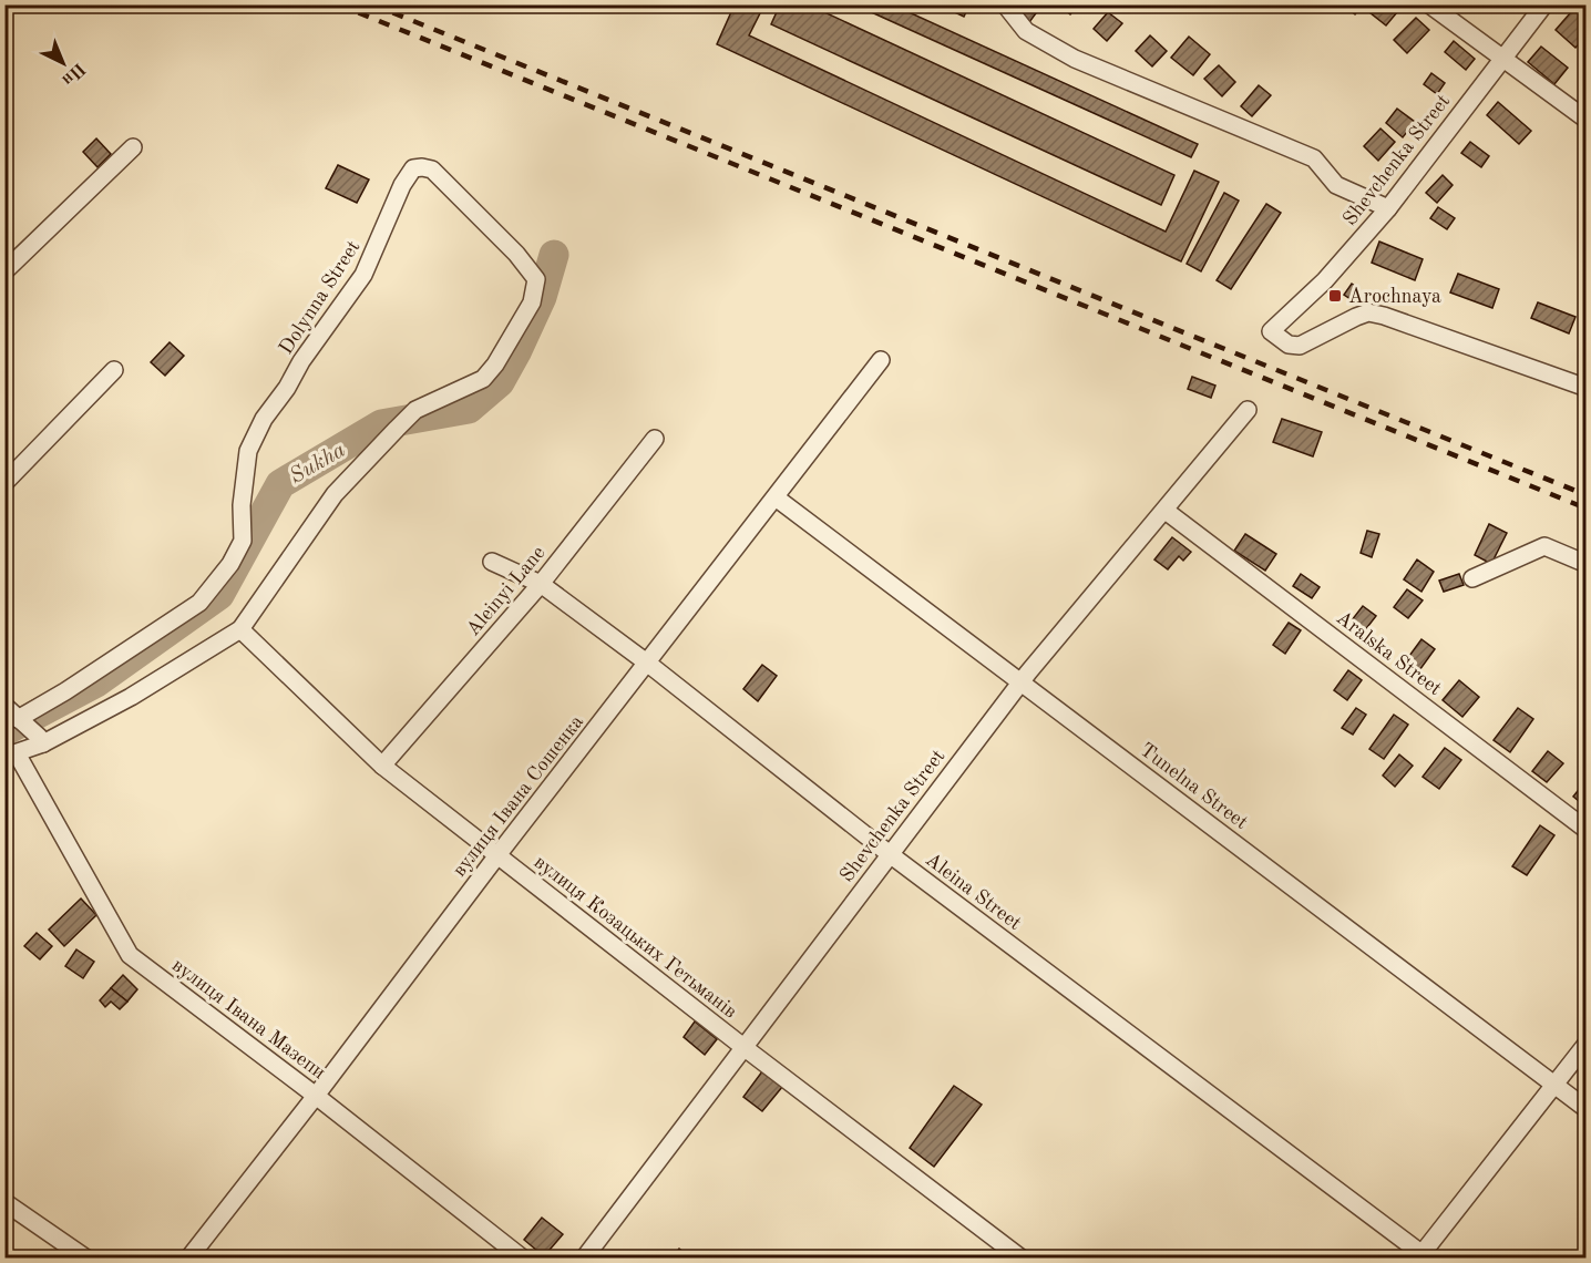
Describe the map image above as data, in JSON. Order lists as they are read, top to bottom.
{
  "streets": {
    "street": [
      "Shevchenka Street",
      "Dolynna Street",
      "Aleinyi Lane",
      "Aralska Street",
      "Tunelna Street",
      "вулиця Івана Сошенка",
      "Aleina Street",
      "вулиця Козацьких Гетьманів",
      "вулиця Івана Мазепи"
    ]
  },
  "crossings": [
    ["Shevchenka Street", "Aralska Street"],
    ["Shevchenka Street", "Tunelna Street"],
    ["Shevchenka Street", "Aleina Street"],
    ["Shevchenka Street", "вулиця Козацьких Гетьманів"],
    ["Dolynna Street", "вулиця Козацьких Гетьманів"],
    ["Dolynna Street", "вулиця Івана Мазепи"],
    ["Aleinyi Lane", "Aleina Street"],
    ["Aleinyi Lane", "вулиця Козацьких Гетьманів"],
    ["Tunelna Street", "вулиця Івана Сошенка"],
    ["вулиця Івана Сошенка", "Aleina Street"],
    ["вулиця Івана Сошенка", "вулиця Козацьких Гетьманів"],
    ["вулиця Івана Сошенка", "вулиця Івана Мазепи"]
  ],
  "water": ["Sukha"],
  "places": {
    "transit": ["Arochnaya"]
  },
  "north": "bottom right"
}
